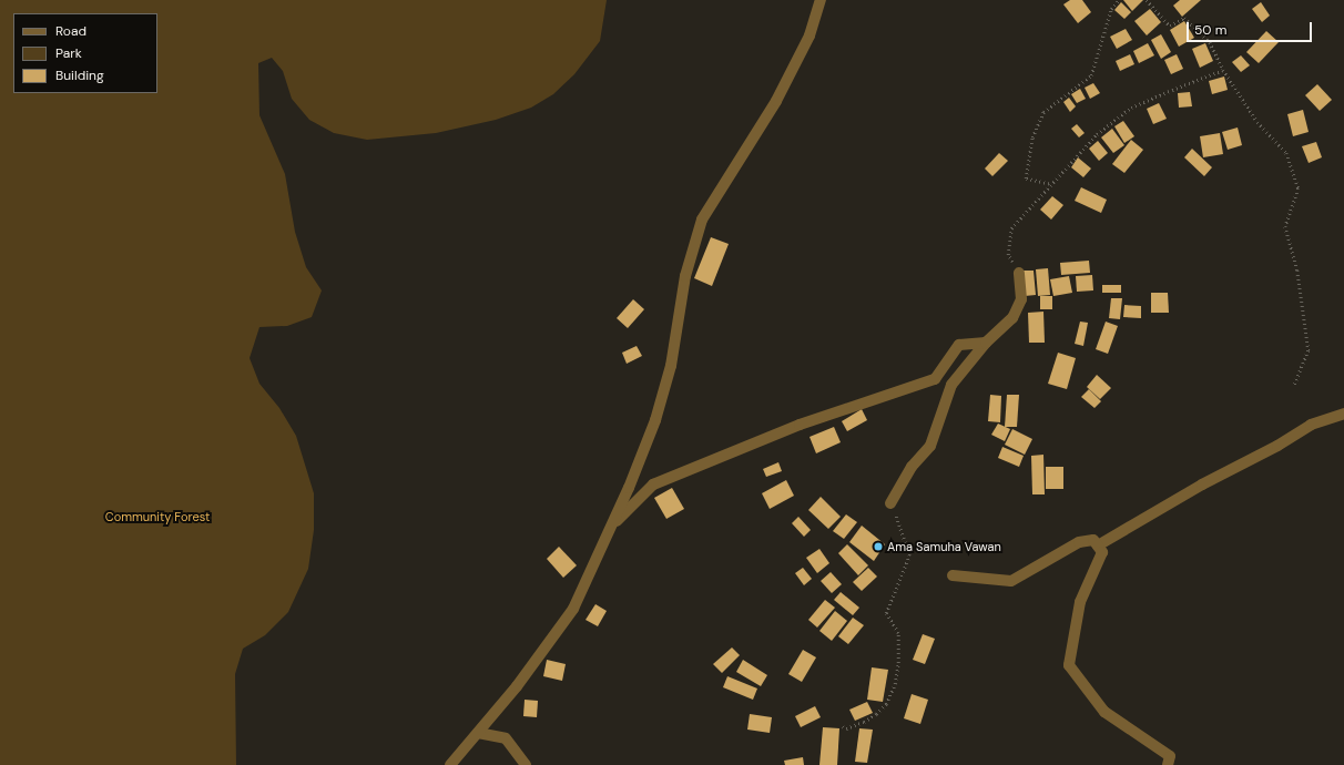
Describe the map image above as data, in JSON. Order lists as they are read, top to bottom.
{
  "parks": ["Community Forest"],
  "places": ["Ama Samuha Vawan"],
  "legend": ["Road", "Park", "Building"],
  "scale_bar": "50 m"
}
